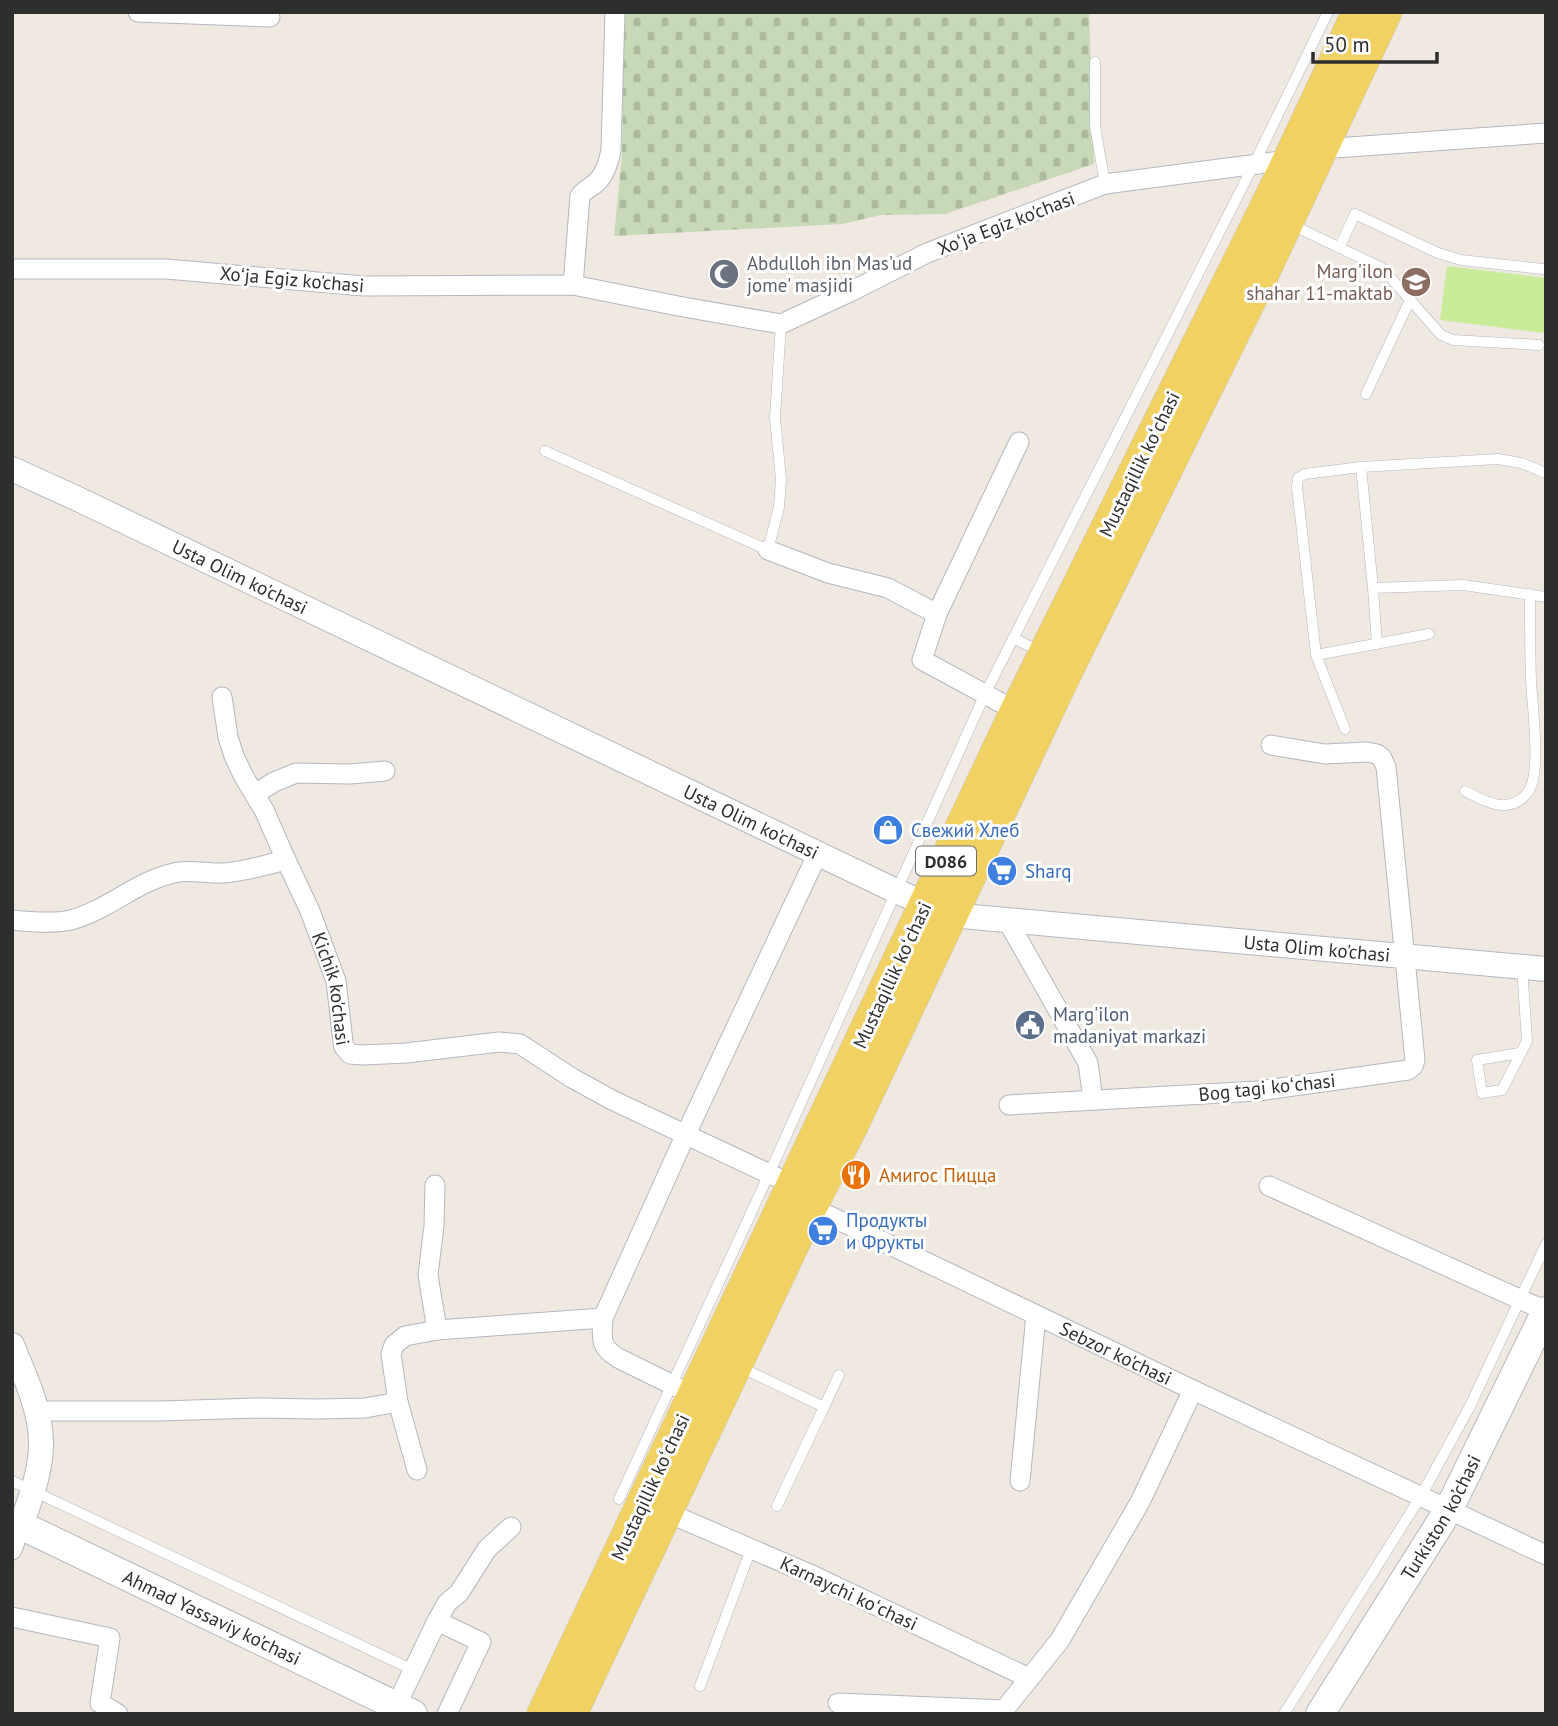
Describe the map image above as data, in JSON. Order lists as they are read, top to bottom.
{
  "streets": {
    "main road": [
      "Mustaqillik koʻchasi",
      "D086",
      "Turkiston ko’chasi",
      "Ahmad Yassaviy ko'chasi"
    ],
    "street": [
      "Xoʻja Egiz ko'chasi",
      "Usta Olim ko'chasi",
      "Kichik ko'chasi",
      "Bog tagi koʻchasi",
      "Sebzor ko'chasi",
      "Karnaychi koʻchasi"
    ]
  },
  "crossings": [
    ["Xoʻja Egiz ko'chasi", "Mustaqillik koʻchasi"],
    ["Mustaqillik koʻchasi", "Usta Olim ko'chasi"],
    ["Mustaqillik koʻchasi", "Kichik ko'chasi"],
    ["Mustaqillik koʻchasi", "Sebzor ko'chasi"],
    ["Mustaqillik koʻchasi", "Karnaychi koʻchasi"],
    ["Usta Olim ko'chasi", "Bog tagi koʻchasi"],
    ["Kichik ko'chasi", "Sebzor ko'chasi"],
    ["Sebzor ko'chasi", "Turkiston ko’chasi"]
  ],
  "places": {
    "mosque": ["Abdulloh ibn Mas'ud jome' masjidi"],
    "school or university": ["Marg'ilon shahar 11-maktab"],
    "shop": ["Свежий Хлеб"],
    "supermarket": ["Sharq", "Продукты и Фрукты"],
    "public building": ["Marg'ilon madaniyat markazi"],
    "restaurant": ["Амигос Пицца"]
  },
  "scale_bar": "50 m"
}
